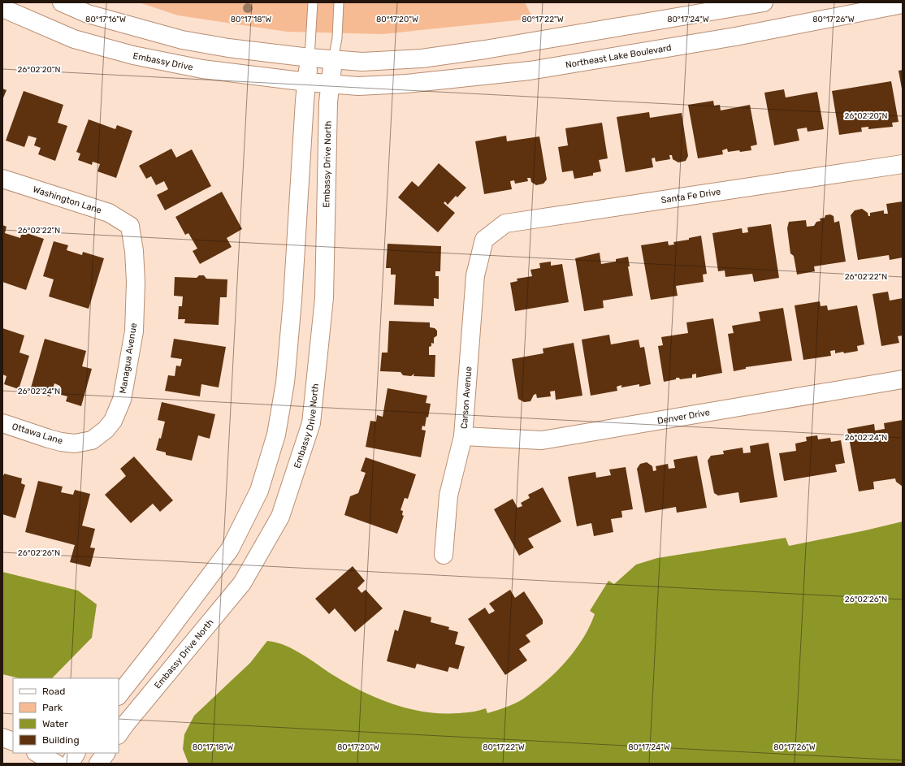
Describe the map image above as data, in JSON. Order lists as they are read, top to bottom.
{
  "streets": {
    "street": [
      "Northeast Lake Boulevard",
      "Embassy Drive",
      "Embassy Drive North",
      "Santa Fe Drive",
      "Washington Lane",
      "Managua Avenue",
      "Carson Avenue",
      "Denver Drive",
      "Ottawa Lane"
    ]
  },
  "crossings": [
    ["Northeast Lake Boulevard", "Embassy Drive"],
    ["Northeast Lake Boulevard", "Embassy Drive North"],
    ["Embassy Drive", "Embassy Drive North"],
    ["Santa Fe Drive", "Carson Avenue"],
    ["Washington Lane", "Managua Avenue"],
    ["Managua Avenue", "Ottawa Lane"],
    ["Carson Avenue", "Denver Drive"]
  ],
  "legend": [
    "Road",
    "Park",
    "Water",
    "Building"
  ],
  "coordinates": [
    "80°17'16\"W",
    "80°17'18\"W",
    "80°17'20\"W",
    "80°17'22\"W",
    "80°17'24\"W",
    "80°17'26\"W",
    "26°02'20\"N",
    "26°02'22\"N",
    "26°02'24\"N",
    "26°02'26\"N"
  ]
}
